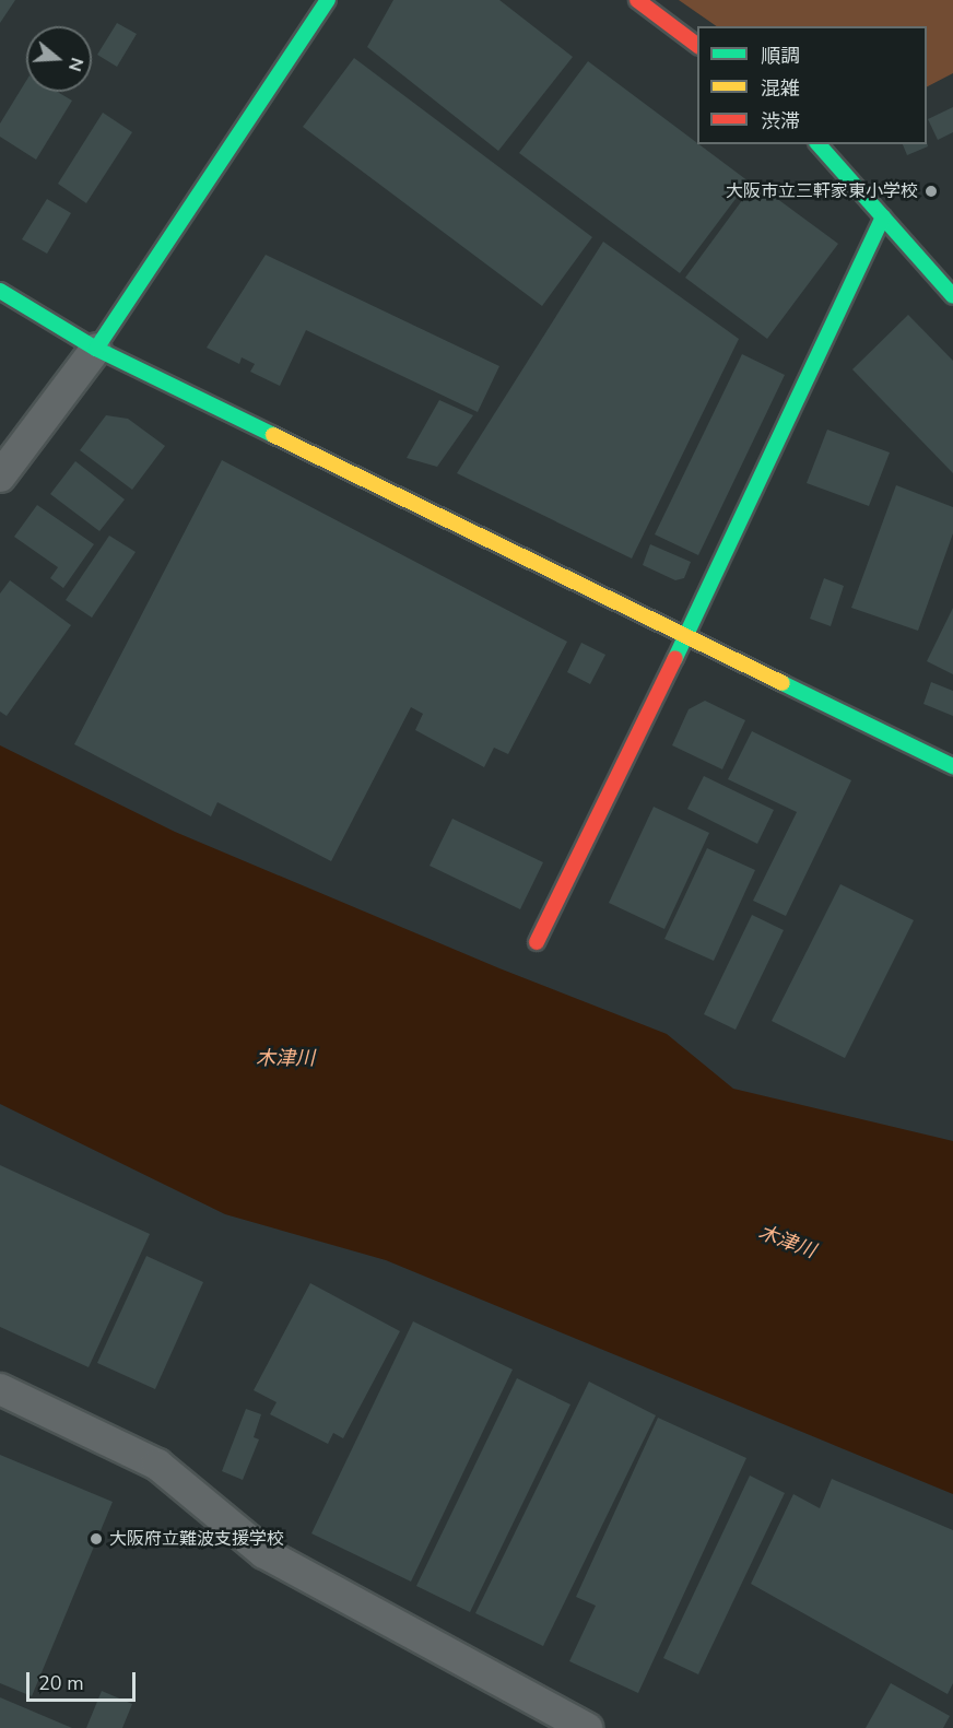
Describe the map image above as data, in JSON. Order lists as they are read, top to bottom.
{
  "water": ["木津川"],
  "places": ["大阪市立三軒家東小学校", "大阪府立難波支援学校"],
  "legend": ["順調", "混雑", "渋滞"],
  "scale_bar": "20 m",
  "north": "right"
}
